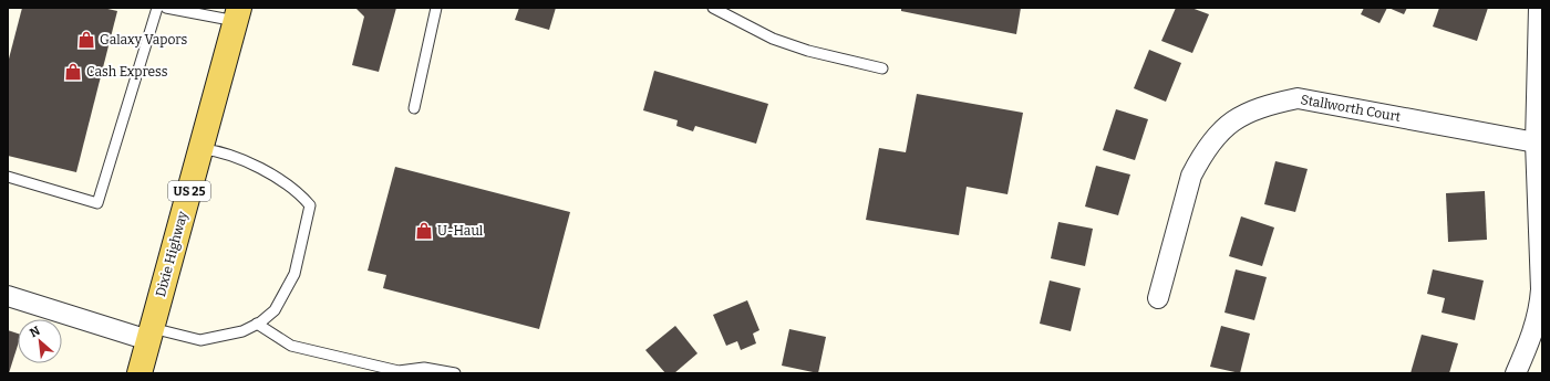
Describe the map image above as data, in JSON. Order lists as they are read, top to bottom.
{
  "streets": {
    "main road": ["US 25", "Dixie Highway"],
    "street": ["Stallworth Court"]
  },
  "places": {
    "shop": ["Galaxy Vapors", "Cash Express", "U-Haul"]
  },
  "north": "top left"
}
